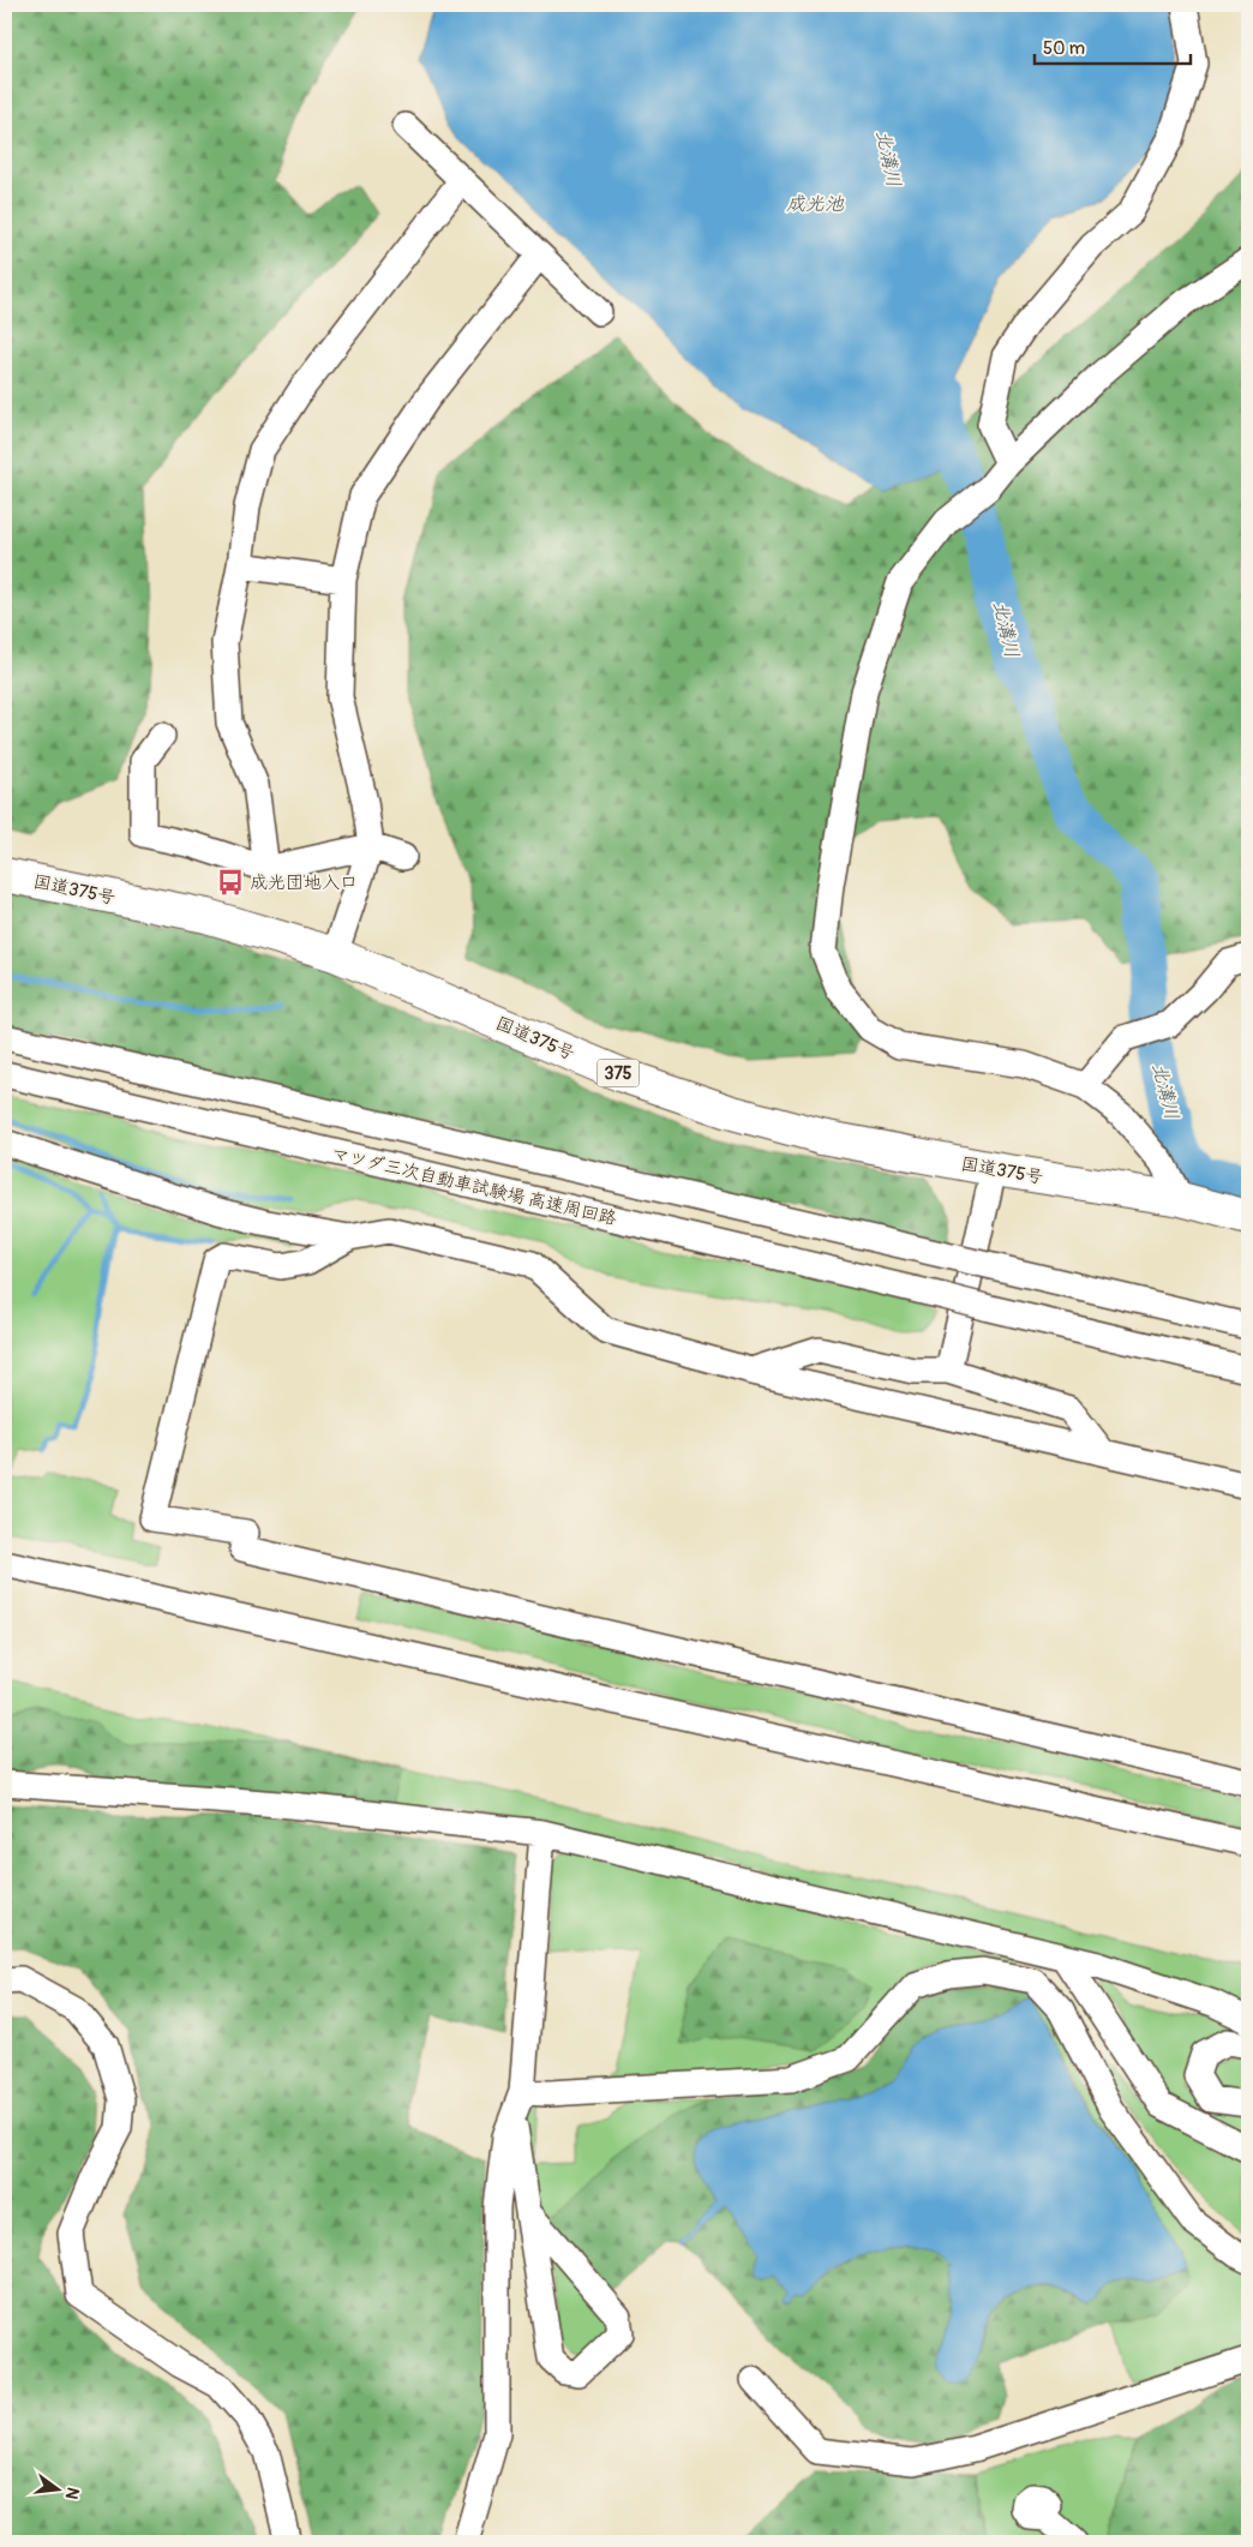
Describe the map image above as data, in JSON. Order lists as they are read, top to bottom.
{
  "streets": {
    "highway": ["国道375号", "375"],
    "street": ["マツダ三次自動車試験場 高速周回路"]
  },
  "water": ["北溝川", "成光池"],
  "places": {
    "bus stop": ["成光団地入口"]
  },
  "scale_bar": "50 m",
  "north": "right"
}
